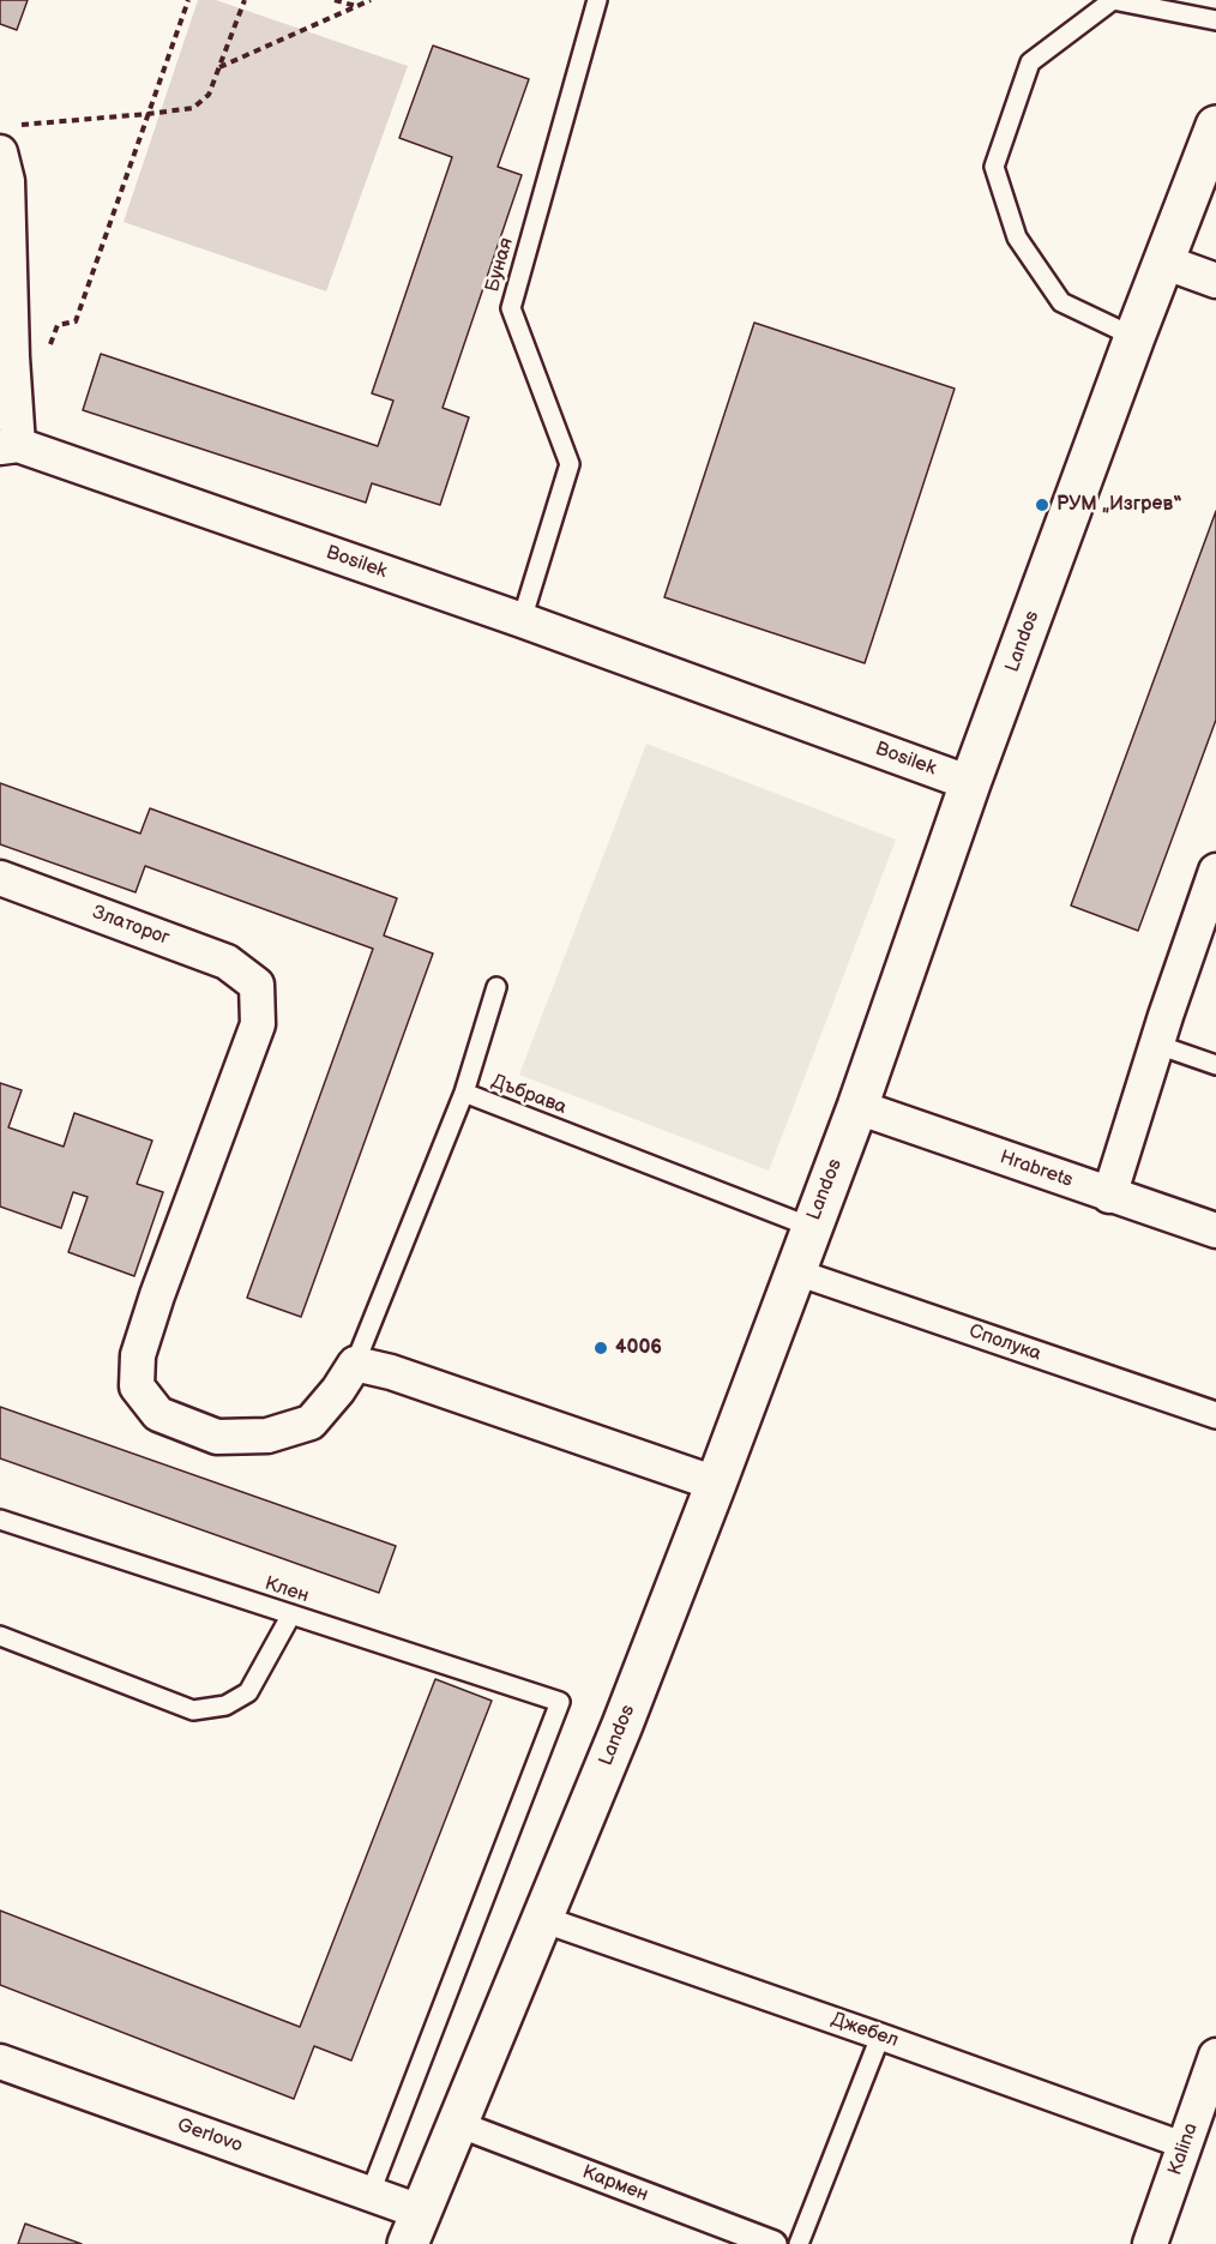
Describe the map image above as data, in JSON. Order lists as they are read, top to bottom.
{
  "streets": {
    "street": [
      "Bosilek",
      "Landos",
      "Златорог",
      "Hrabrets",
      "Сполука",
      "Джебел",
      "Gerlovo",
      "Kalina",
      "Кармен"
    ],
    "lane": ["Буная", "Дъбрава", "Клен"]
  },
  "crossings": [
    ["Буная", "Bosilek"],
    ["Bosilek", "Landos"],
    ["Landos", "Дъбрава"],
    ["Landos", "Hrabrets"],
    ["Landos", "Сполука"],
    ["Landos", "Джебел"],
    ["Landos", "Gerlovo"],
    ["Landos", "Кармен"],
    ["Златорог", "Дъбрава"],
    ["Клен", "Gerlovo"],
    ["Джебел", "Kalina"]
  ],
  "places": ["РУМ „Изгрев“", "4006"]
}
